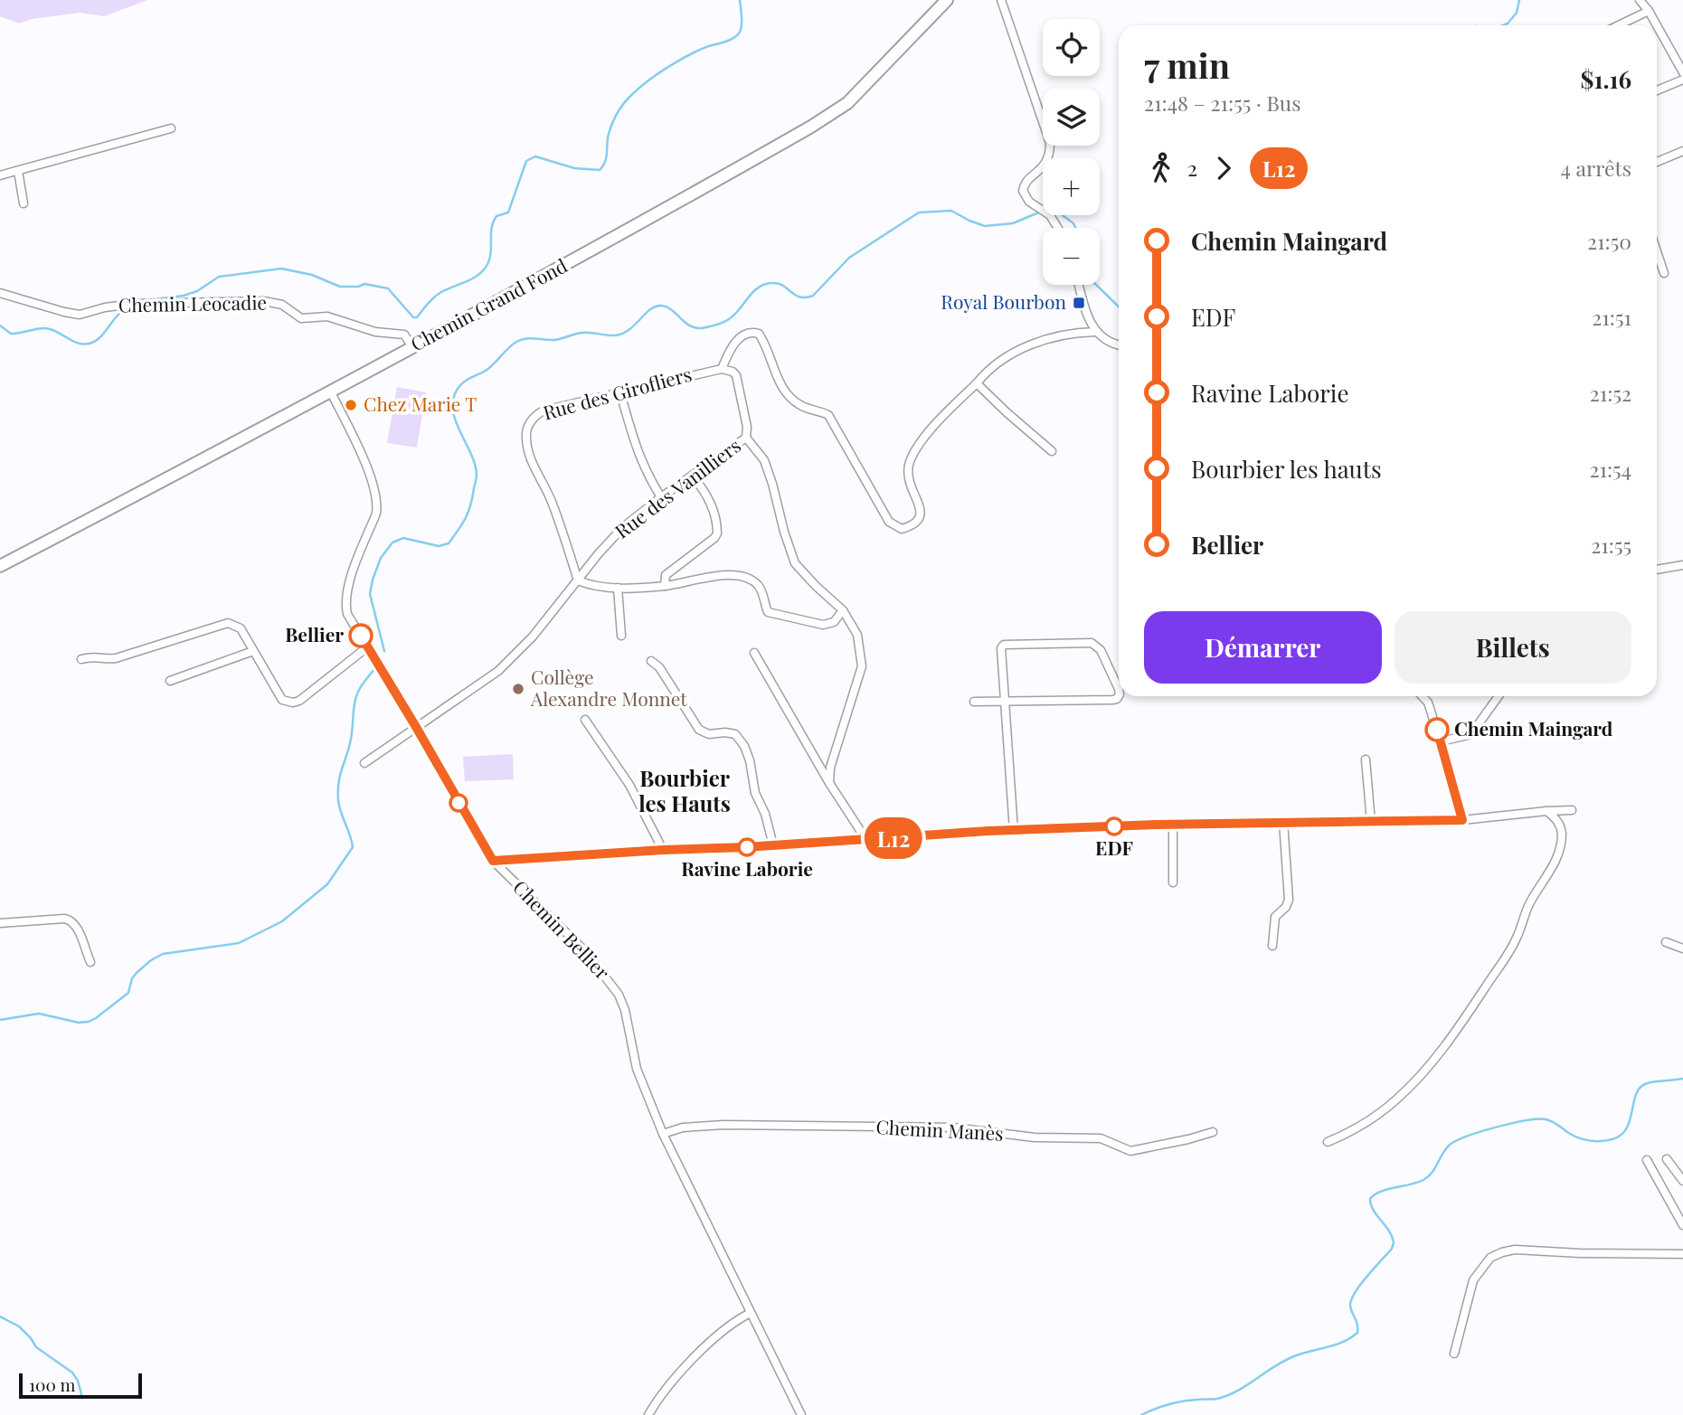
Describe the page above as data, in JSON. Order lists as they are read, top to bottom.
{
  "streets": {
    "street": [
      "Chemin Leocadie",
      "Chemin Grand Fond",
      "Rue des Girofliers",
      "Rue des Vanilliers",
      "Chemin Bellier",
      "Chemin Manès"
    ]
  },
  "crossings": [
    ["Chemin Leocadie", "Chemin Grand Fond"],
    ["Chemin Grand Fond", "Chemin Bellier"],
    ["Rue des Girofliers", "Rue des Vanilliers"],
    ["Rue des Vanilliers", "Chemin Bellier"],
    ["Chemin Bellier", "Chemin Manès"]
  ],
  "districts": ["Bourbier les Hauts"],
  "places": {
    "transit": ["Royal Bourbon"],
    "other": [
      "Chez Marie T",
      "Bellier",
      "Collège Alexandre Monnet",
      "Chemin Maingard",
      "EDF",
      "Ravine Laborie"
    ]
  },
  "lines": ["bus line L12"],
  "scale_bar": "100 m",
  "page": {
    "on_map": "L12",
    "map_buttons": ["+", "−"],
    "heading": ["7 min", "21:48 – 21:55 · Bus", "$1.16"],
    "legs": ["2", "L12", "4 arrêts"],
    "list": [
      {
        "name": "Chemin Maingard",
        "value": "21:50"
      },
      {
        "name": "EDF",
        "value": "21:51"
      },
      {
        "name": "Ravine Laborie",
        "value": "21:52"
      },
      {
        "name": "Bourbier les hauts",
        "value": "21:54"
      },
      {
        "name": "Bellier",
        "value": "21:55"
      }
    ],
    "buttons": ["Démarrer", "Billets"],
    "scale": "100 m"
  }
}
